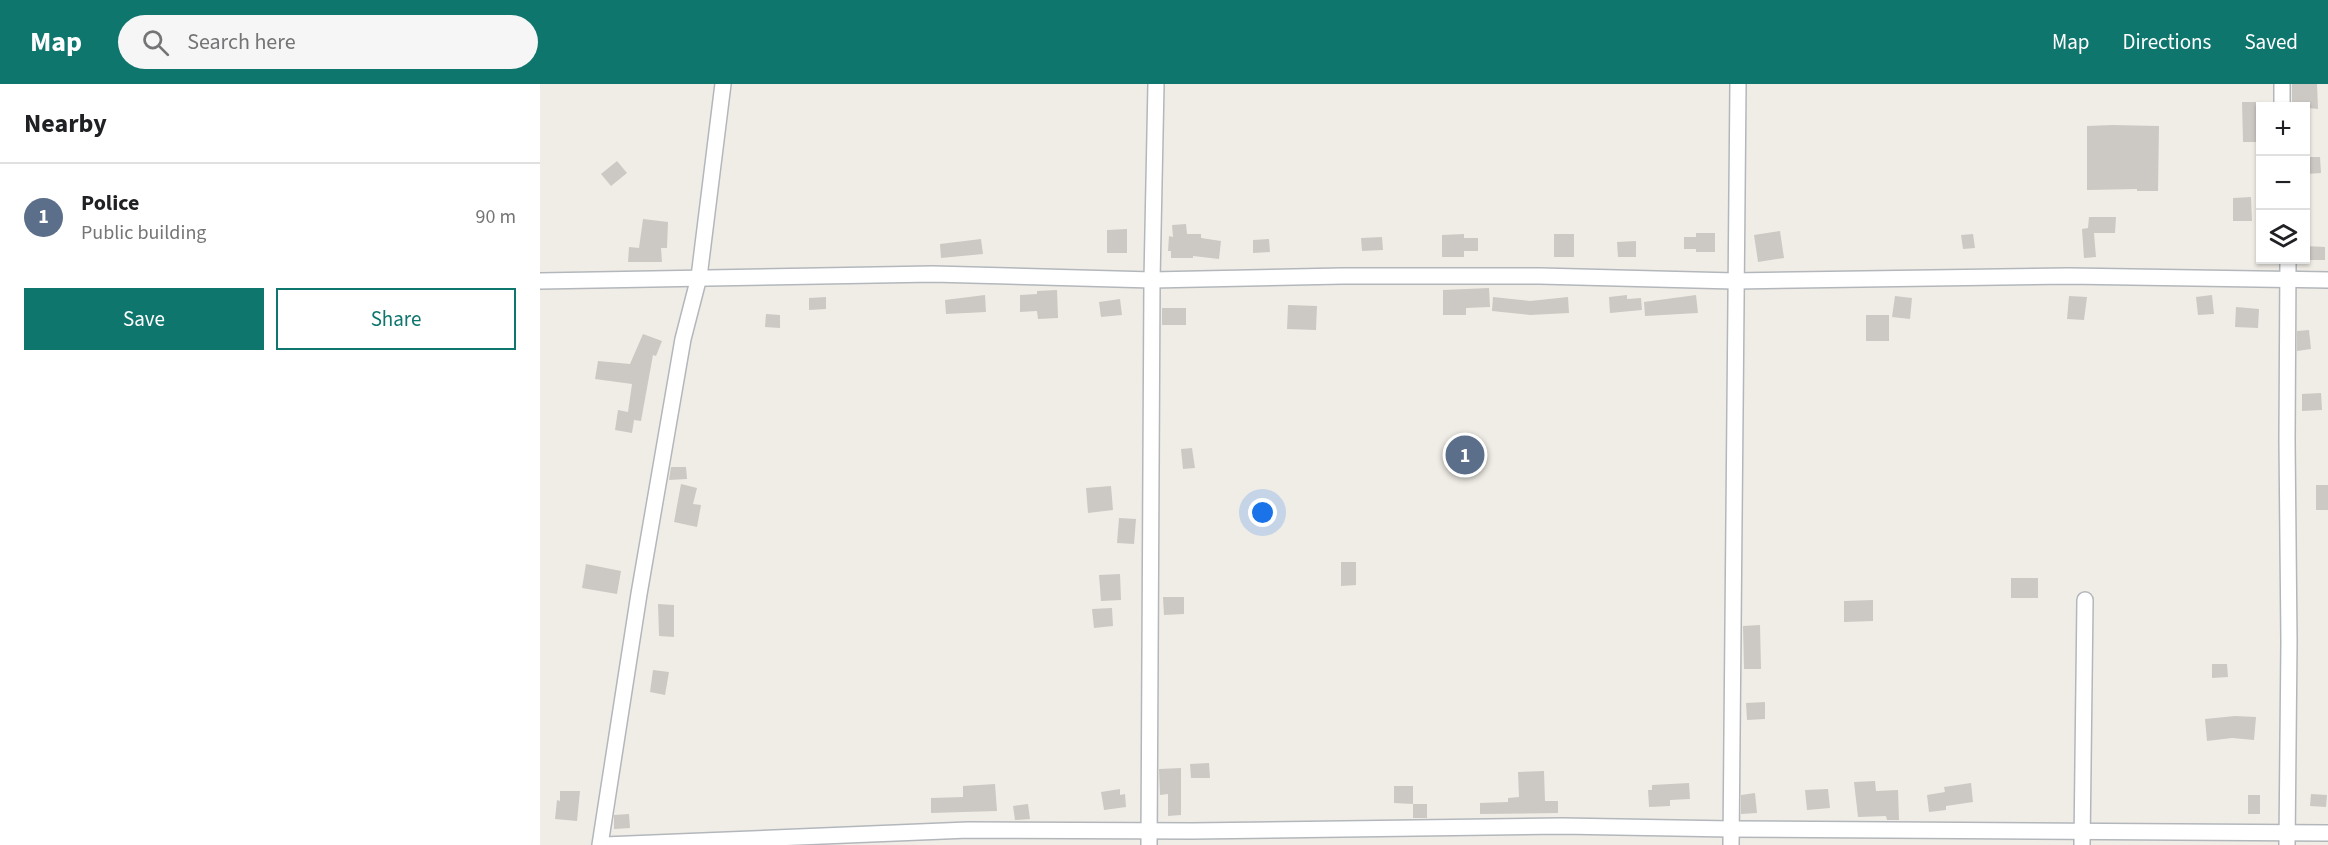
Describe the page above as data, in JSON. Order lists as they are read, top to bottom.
{
  "page": {
    "header": "Map",
    "search": "Search here",
    "nav": ["Map", "Directions", "Saved"],
    "heading": "Nearby",
    "map_buttons": ["+", "−"],
    "list": [
      {
        "mark": "1",
        "name": "Police",
        "note": "Public building",
        "value": "90 m"
      }
    ],
    "buttons": ["Save", "Share"],
    "pins": "1"
  }
}
